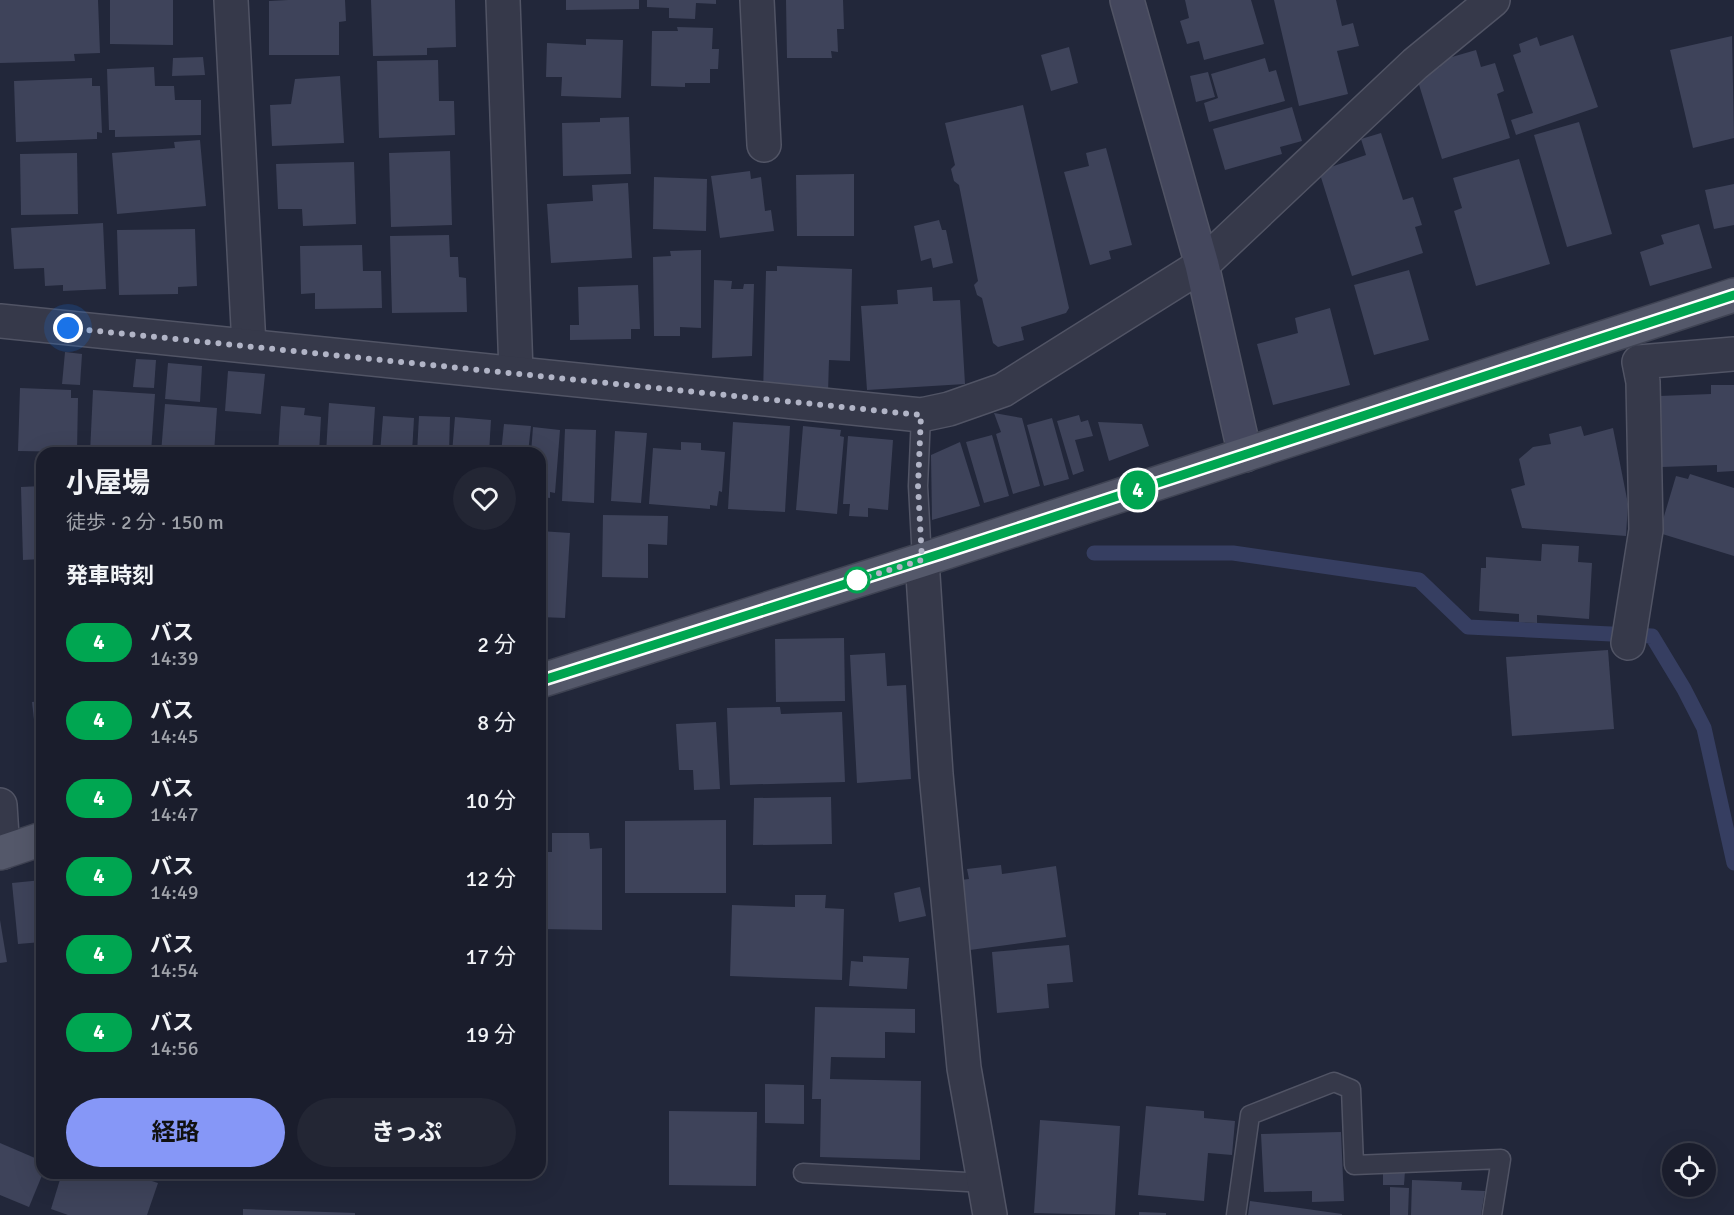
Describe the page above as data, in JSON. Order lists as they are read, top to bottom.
{
  "lines": ["bus line 4"],
  "page": {
    "on_map": "4",
    "heading": [
      ["小屋場", "徒歩 · 2 分 · 150 m"],
      "発車時刻"
    ],
    "list": [
      {
        "mark": "4",
        "name": "バス",
        "note": "14:39",
        "value": "2 分"
      },
      {
        "mark": "4",
        "name": "バス",
        "note": "14:45",
        "value": "8 分"
      },
      {
        "mark": "4",
        "name": "バス",
        "note": "14:47",
        "value": "10 分"
      },
      {
        "mark": "4",
        "name": "バス",
        "note": "14:49",
        "value": "12 分"
      },
      {
        "mark": "4",
        "name": "バス",
        "note": "14:54",
        "value": "17 分"
      },
      {
        "mark": "4",
        "name": "バス",
        "note": "14:56",
        "value": "19 分"
      }
    ],
    "buttons": ["経路", "きっぷ"]
  }
}
